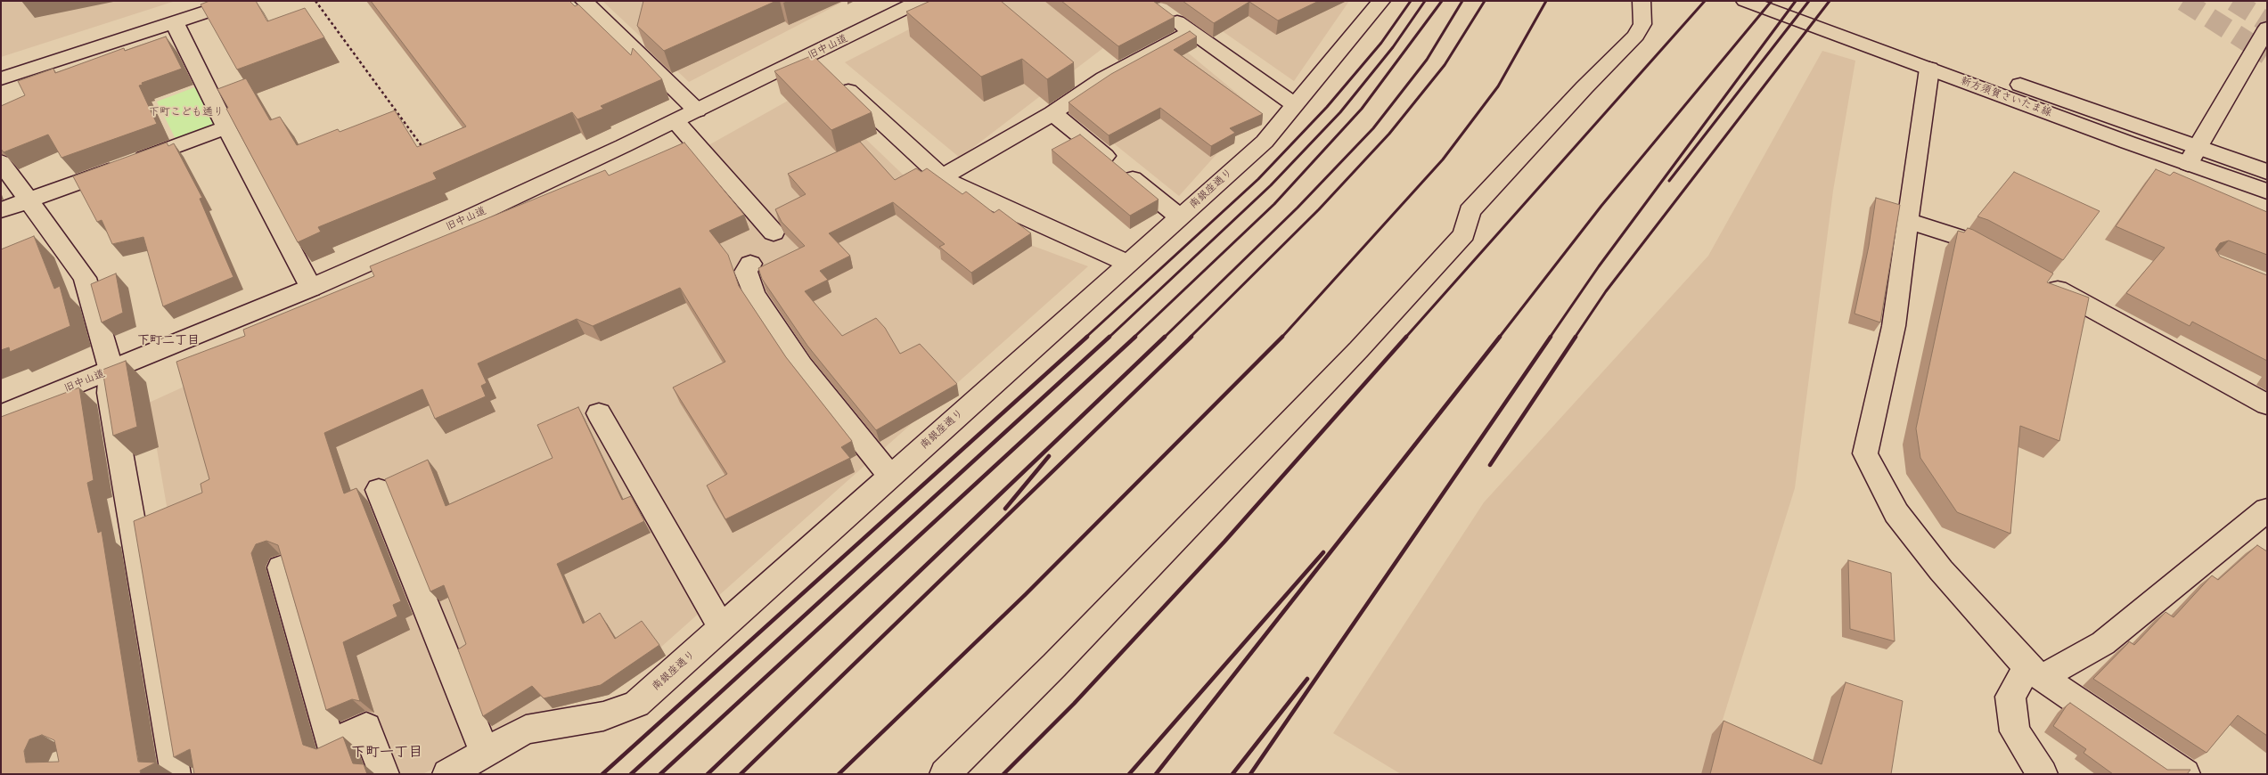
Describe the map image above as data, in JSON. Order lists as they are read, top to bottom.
{
  "streets": {
    "street": ["旧中山道", "新方須賀さいたま線", "南銀座通り"]
  },
  "districts": ["下町二丁目", "下町一丁目"],
  "parks": ["下町こども通り"]
}
